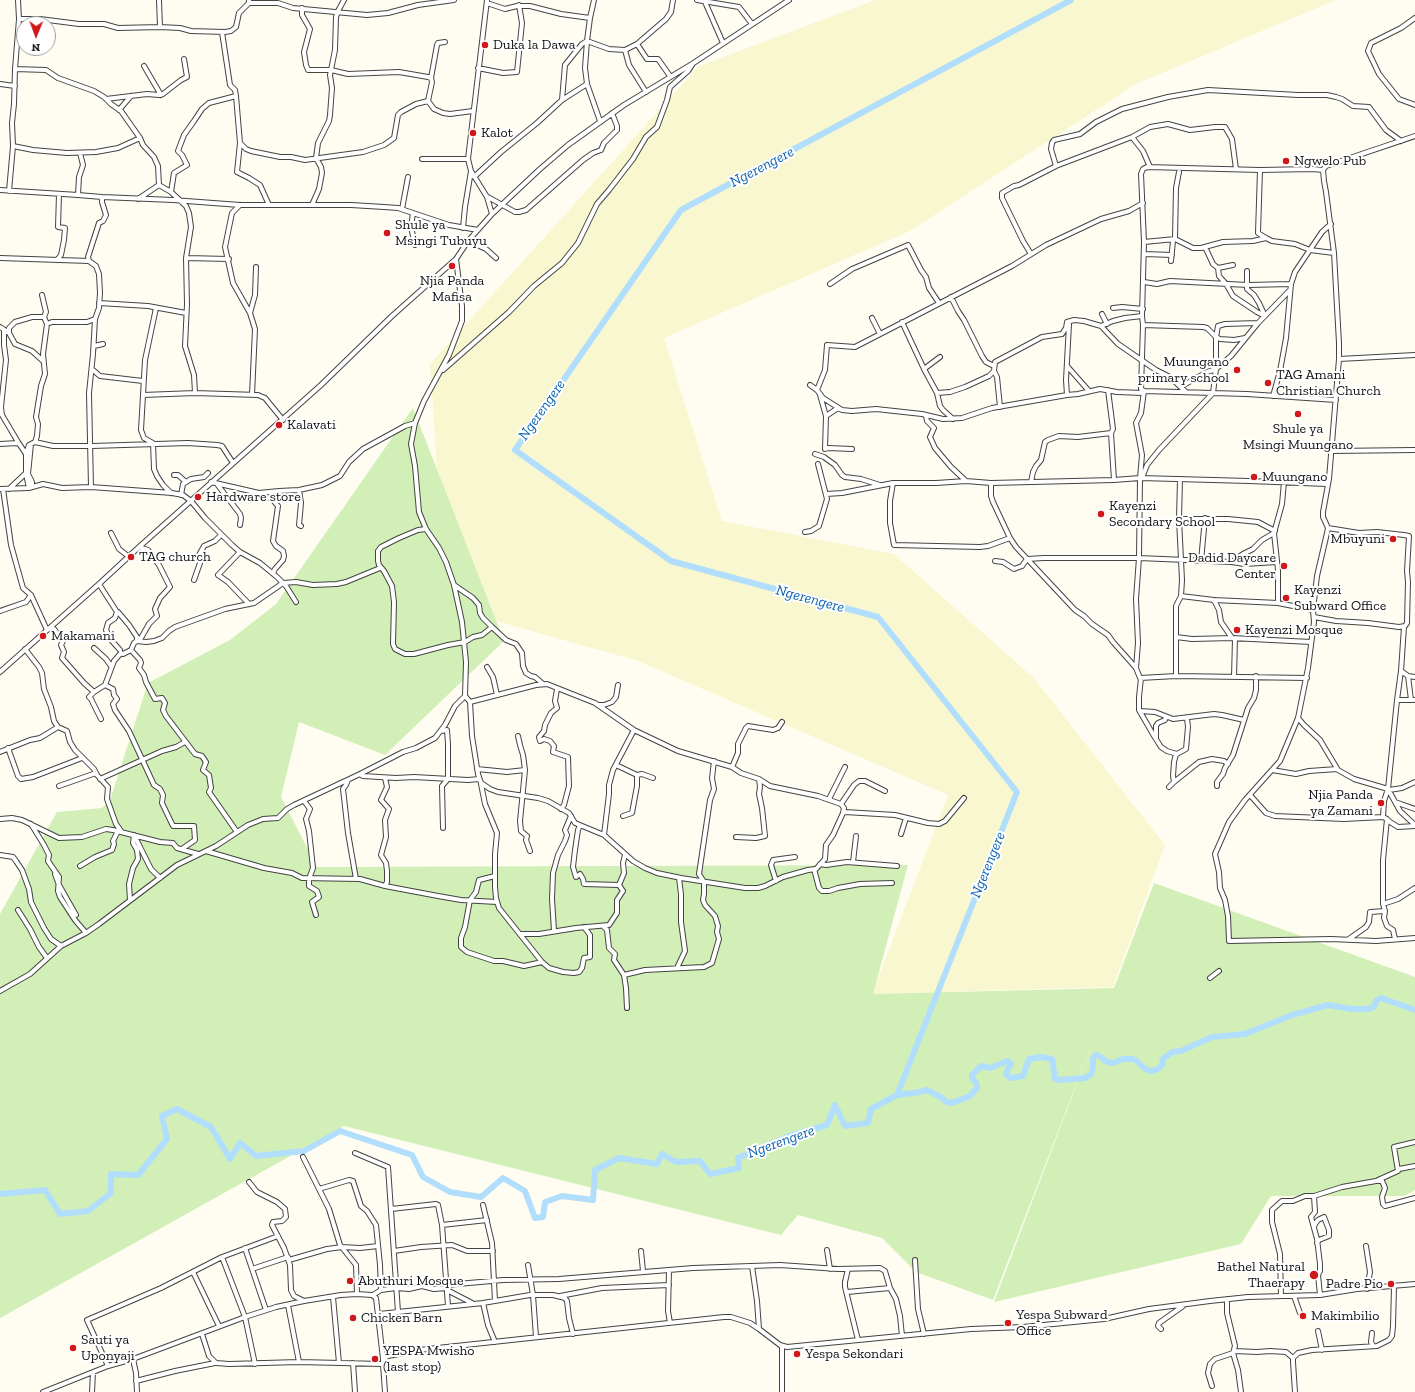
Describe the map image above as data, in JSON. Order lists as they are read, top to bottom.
{
  "water": ["Ngerengere"],
  "places": [
    "Duka la Dawa",
    "Kalot",
    "Ngwelo Pub",
    "Shule ya Msingi Tubuyu",
    "Njia Panda Mafisa",
    "Muungano primary school",
    "TAG Amani Christian Church",
    "Shule ya Msingi Muungano",
    "Kalavati",
    "Muungano",
    "Hardware store",
    "Kayenzi Secondary School",
    "Mbuyuni",
    "TAG church",
    "Dadid Daycare Center",
    "Kayenzi Subward Office",
    "Kayenzi Mosque",
    "Makamani",
    "Njia Panda ya Zamani",
    "Bathel Natural Thaerapy",
    "Abuthuri Mosque",
    "Padre Pio",
    "Makimbilio",
    "Chicken Barn",
    "Yespa Subward Office",
    "Sauti ya Uponyaji",
    "Yespa Sekondari",
    "YESPA Mwisho (last stop)"
  ],
  "north": "bottom"
}
